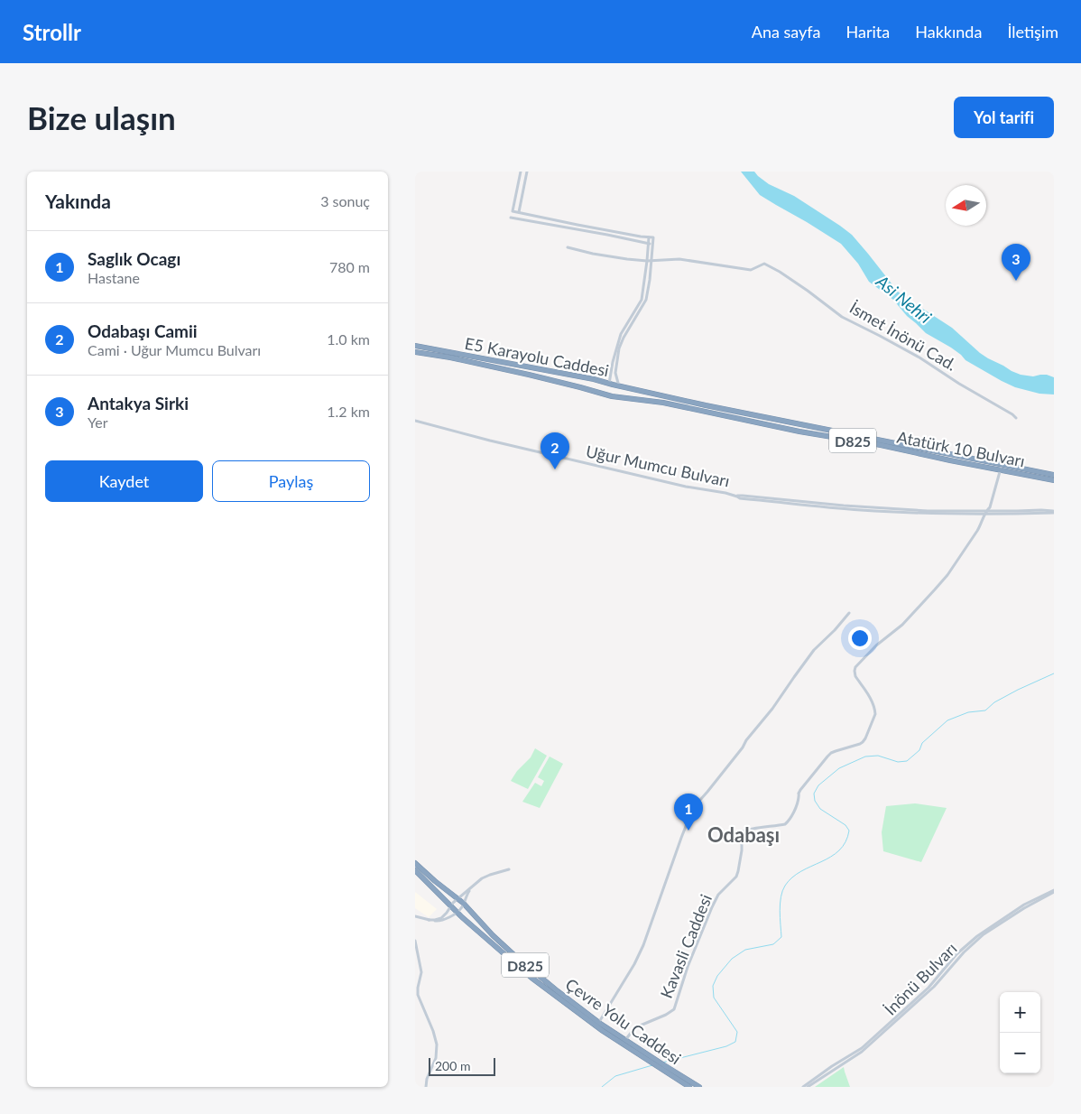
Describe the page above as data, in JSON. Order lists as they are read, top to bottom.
{
  "streets": {
    "highway": [
      "E5 Karayolu Caddesi",
      "D825",
      "Atatürk 10 Bulvarı",
      "Çevre Yolu Caddesi"
    ],
    "street": [
      "İsmet İnönü Cad.",
      "Uğur Mumcu Bulvarı",
      "Kavasli Caddesi",
      "İnönü Bulvarı"
    ]
  },
  "crossings": [
    ["E5 Karayolu Caddesi", "Atatürk 10 Bulvarı"],
    ["Atatürk 10 Bulvarı", "Kavasli Caddesi"],
    ["Uğur Mumcu Bulvarı", "Kavasli Caddesi"],
    ["Kavasli Caddesi", "Çevre Yolu Caddesi"]
  ],
  "districts": ["Odabaşı"],
  "water": ["Asi Nehri"],
  "scale_bar": "200 m",
  "north": "left",
  "page": {
    "header": "Strollr",
    "nav": [
      "Ana sayfa",
      "Harita",
      "Hakkında",
      "İletişim"
    ],
    "buttons": [
      "Yol tarifi",
      ["Kaydet", "Paylaş"]
    ],
    "title": "Bize ulaşın",
    "heading": ["Yakında", "3 sonuç"],
    "list": [
      {
        "mark": "1",
        "name": "Saglık Ocagı",
        "note": "Hastane",
        "value": "780 m"
      },
      {
        "mark": "2",
        "name": "Odabaşı Camii",
        "note": "Cami · Uğur Mumcu Bulvarı",
        "value": "1.0 km"
      },
      {
        "mark": "3",
        "name": "Antakya Sirki",
        "note": "Yer",
        "value": "1.2 km"
      }
    ],
    "pins": ["3", "2", "1"],
    "map_buttons": ["+", "−"],
    "scale": "200 m"
  }
}
